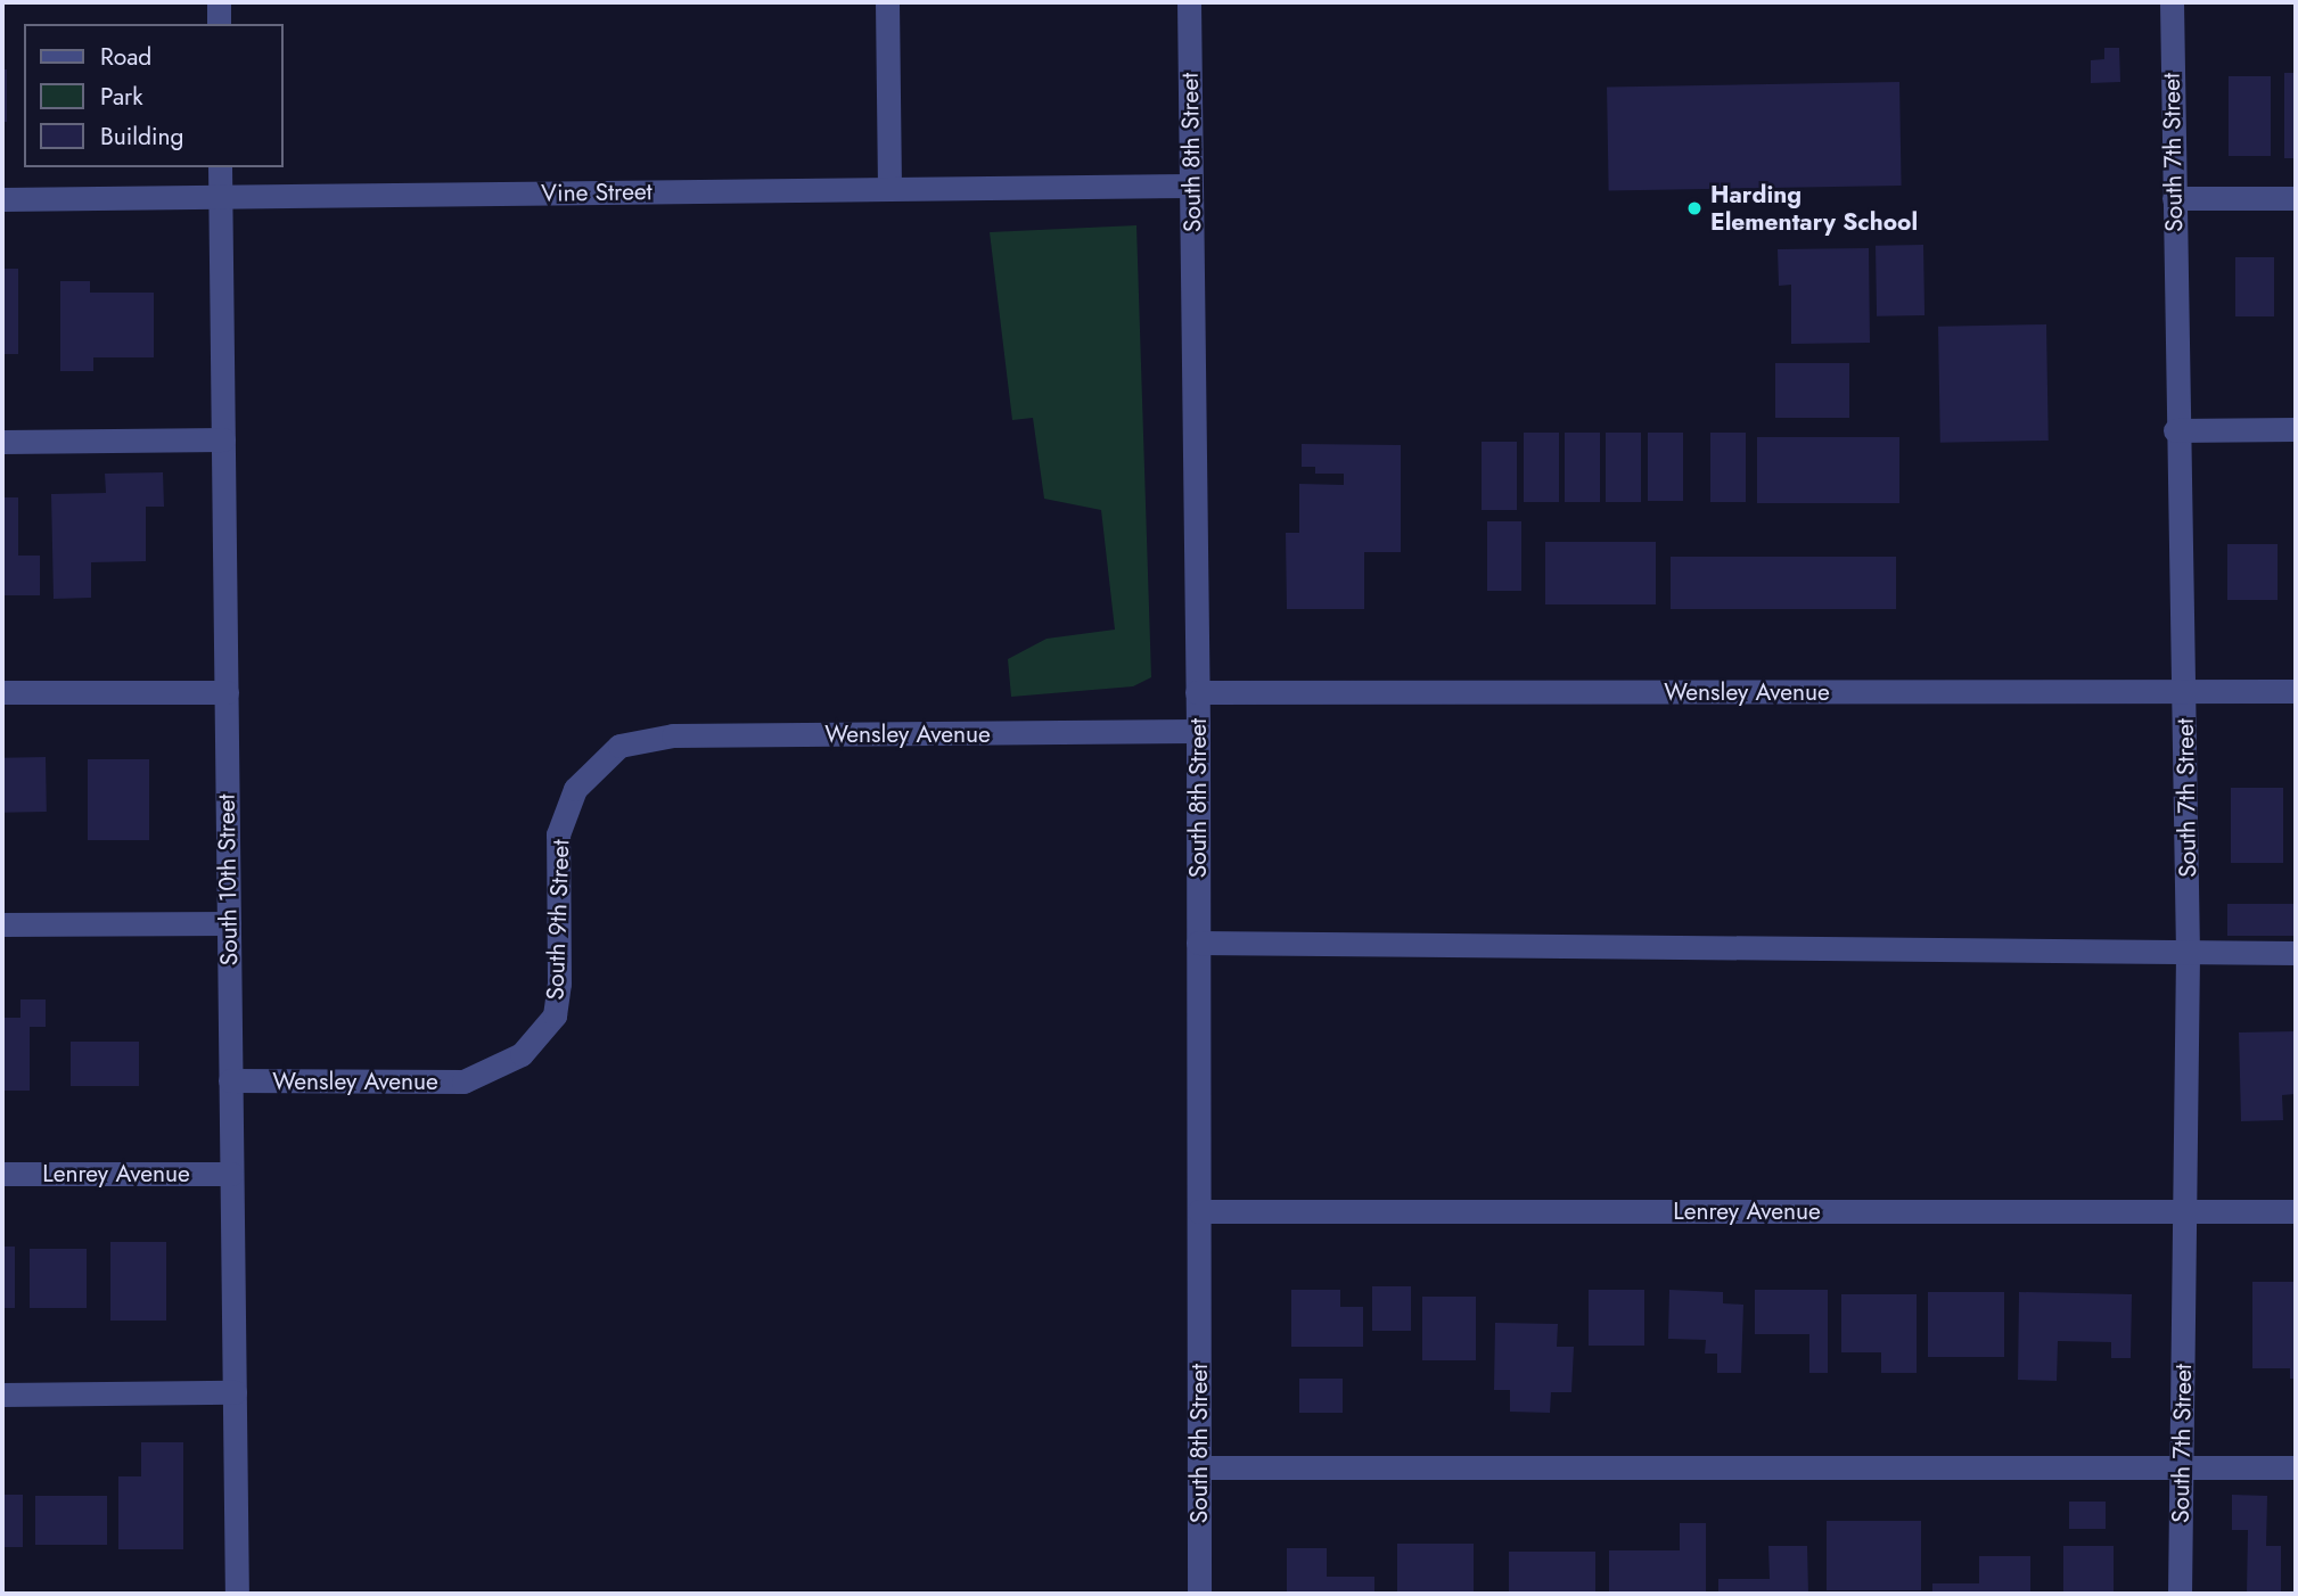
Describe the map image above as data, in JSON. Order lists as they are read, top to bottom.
{
  "streets": {
    "street": [
      "South 8th Street",
      "South 7th Street",
      "Vine Street",
      "Wensley Avenue",
      "South 10th Street",
      "South 9th Street",
      "Lenrey Avenue"
    ]
  },
  "crossings": [
    ["South 8th Street", "Vine Street"],
    ["South 8th Street", "Wensley Avenue"],
    ["South 8th Street", "Lenrey Avenue"],
    ["South 7th Street", "Wensley Avenue"],
    ["South 7th Street", "Lenrey Avenue"],
    ["Vine Street", "South 10th Street"],
    ["Wensley Avenue", "South 10th Street"],
    ["Wensley Avenue", "South 9th Street"],
    ["South 10th Street", "Lenrey Avenue"]
  ],
  "places": ["Harding Elementary School"],
  "legend": ["Road", "Park", "Building"]
}
